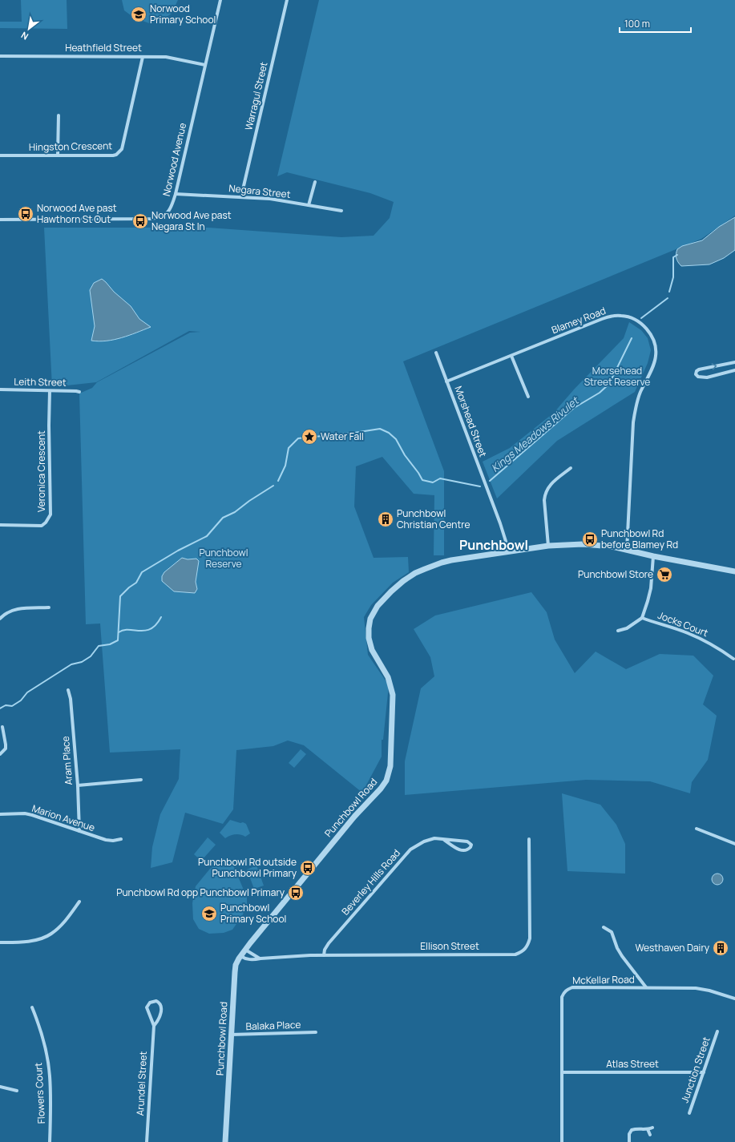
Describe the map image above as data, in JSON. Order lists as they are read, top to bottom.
{
  "streets": {
    "street": [
      "Heathfield Street",
      "Warragul Street",
      "Hingston Crescent",
      "Norwood Avenue",
      "Negara Street",
      "Blamey Road",
      "Leith Street",
      "Morshead Street",
      "Veronica Crescent",
      "Jocks Court",
      "Aram Place",
      "Punchbowl Road",
      "Marion Avenue",
      "Beverley Hills Road",
      "Ellison Street",
      "McKellar Road",
      "Balaka Place",
      "Atlas Street",
      "Junction Street",
      "Arundel Street",
      "Flowers Court"
    ]
  },
  "crossings": [
    ["Heathfield Street", "Hingston Crescent"],
    ["Heathfield Street", "Norwood Avenue"],
    ["Warragul Street", "Negara Street"],
    ["Norwood Avenue", "Negara Street"],
    ["Blamey Road", "Morshead Street"],
    ["Blamey Road", "Punchbowl Road"],
    ["Leith Street", "Veronica Crescent"],
    ["Morshead Street", "Punchbowl Road"],
    ["Aram Place", "Marion Avenue"],
    ["Punchbowl Road", "Ellison Street"],
    ["Punchbowl Road", "Balaka Place"],
    ["Beverley Hills Road", "Ellison Street"],
    ["McKellar Road", "Atlas Street"],
    ["Atlas Street", "Junction Street"]
  ],
  "districts": ["Punchbowl"],
  "water": ["Kings Meadows Rivulet"],
  "parks": ["Morsehead Street Reserve", "Punchbowl Reserve"],
  "places": {
    "school or university": ["Norwood Primary School", "Punchbowl Primary School"],
    "bus stop": [
      "Norwood Ave past Hawthorn St Out",
      "Norwood Ave past Negara St In",
      "Punchbowl Rd before Blamey Rd",
      "Punchbowl Rd outside Punchbowl Primary",
      "Punchbowl Rd opp Punchbowl Primary"
    ],
    "place": ["Water Fall"],
    "building": ["Punchbowl Christian Centre", "Westhaven Dairy"],
    "supermarket": ["Punchbowl Store"]
  },
  "scale_bar": "100 m",
  "north": "bottom left"
}
